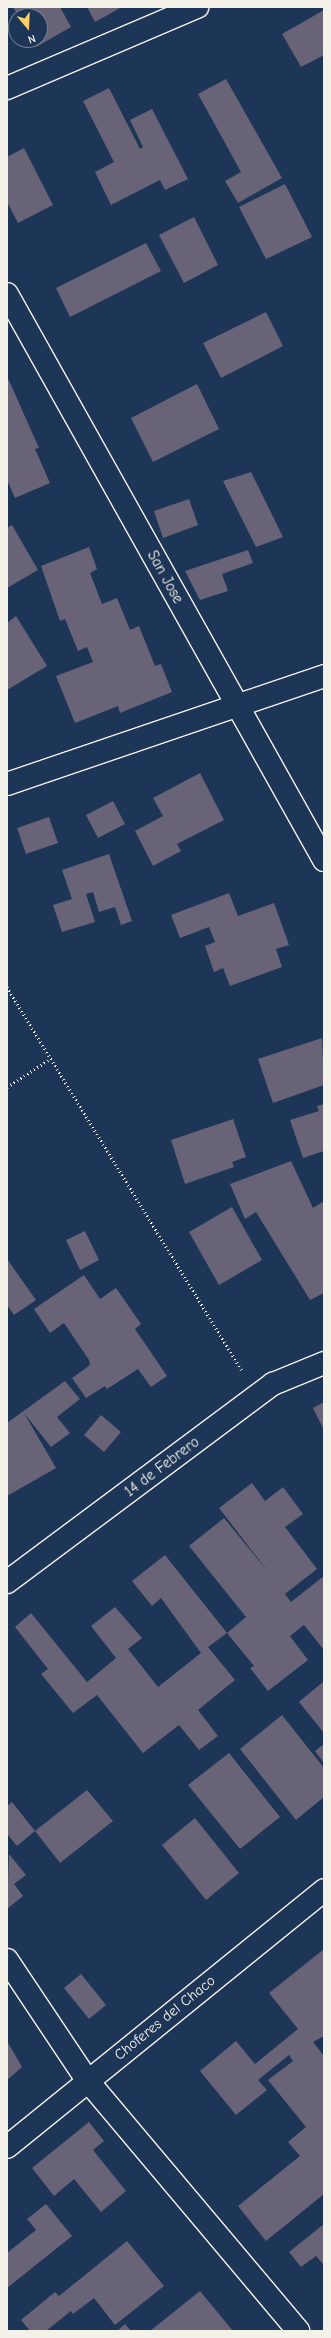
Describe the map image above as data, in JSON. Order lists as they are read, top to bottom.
{
  "streets": {
    "street": ["San Jose", "14 de Febrero", "Choferes del Chaco"]
  },
  "north": "bottom"
}
